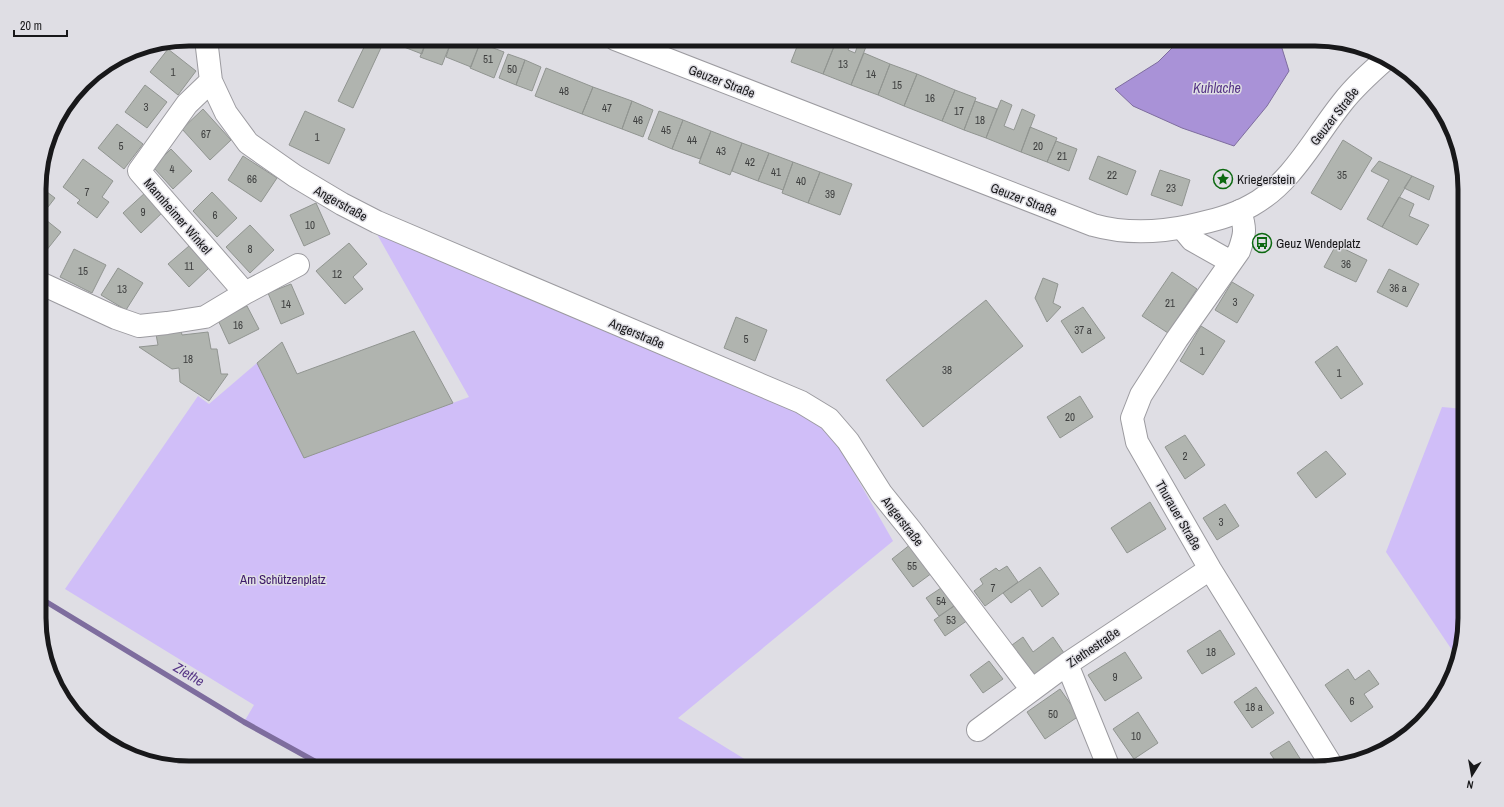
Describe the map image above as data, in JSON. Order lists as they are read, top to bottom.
{
  "streets": {
    "street": [
      "Geuzer Straße",
      "Angerstraße",
      "Mannheimer Winkel",
      "Thurauer Straße",
      "Ziethestraße"
    ]
  },
  "crossings": [
    ["Geuzer Straße", "Thurauer Straße"],
    ["Angerstraße", "Mannheimer Winkel"],
    ["Angerstraße", "Ziethestraße"],
    ["Thurauer Straße", "Ziethestraße"]
  ],
  "water": ["Kuhlache", "Ziethe"],
  "parks": ["Am Schützenplatz"],
  "places": {
    "place": ["Kriegerstein"],
    "bus stop": ["Geuz Wendeplatz"]
  },
  "house_numbers": [
    "51",
    "13",
    "50",
    "1",
    "14",
    "15",
    "48",
    "16",
    "3",
    "47",
    "17",
    "46",
    "18",
    "45",
    "67",
    "1",
    "44",
    "5",
    "20",
    "43",
    "21",
    "42",
    "4",
    "41",
    "22",
    "35",
    "66",
    "40",
    "23",
    "7",
    "39",
    "9",
    "6",
    "10",
    "8",
    "36",
    "11",
    "15",
    "12",
    "36 a",
    "13",
    "3",
    "21",
    "14",
    "16",
    "37 a",
    "5",
    "1",
    "18",
    "38",
    "1",
    "20",
    "2",
    "3",
    "55",
    "7",
    "54",
    "53",
    "18",
    "9",
    "6",
    "18 a",
    "50",
    "10"
  ],
  "scale_bar": "20 m",
  "north": "bottom"
}
